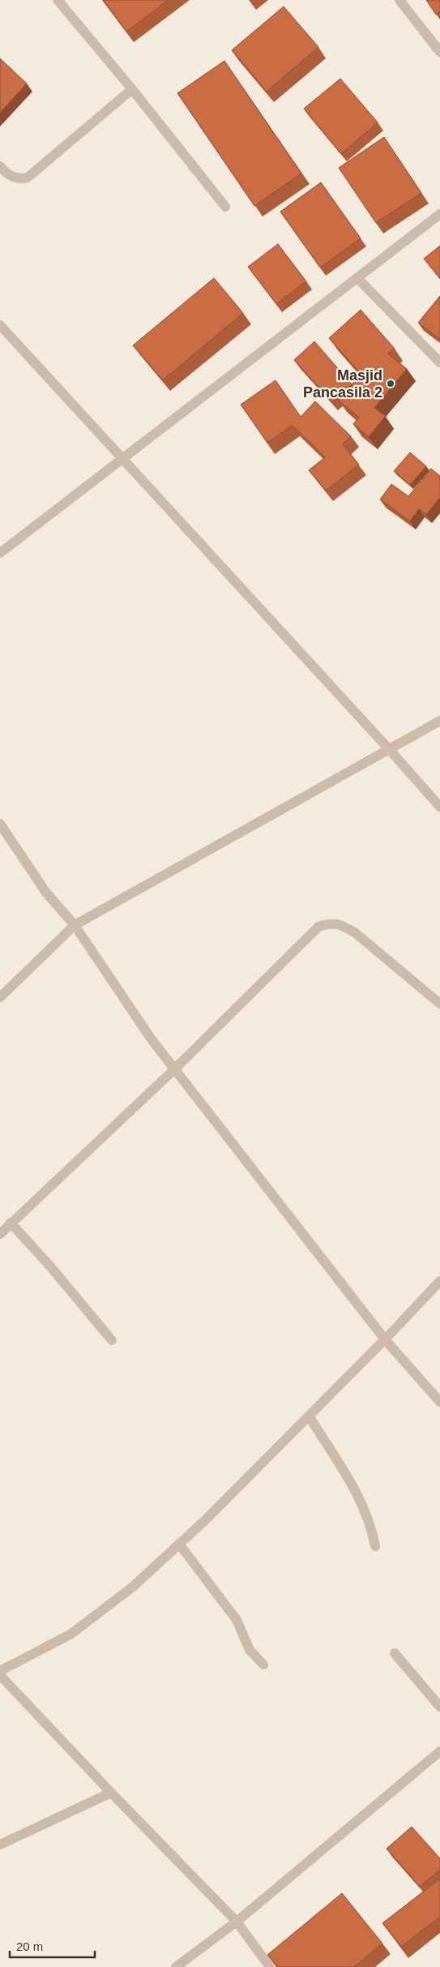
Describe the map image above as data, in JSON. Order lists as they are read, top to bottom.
{
  "places": ["Masjid Pancasila 2"],
  "scale_bar": "20 m"
}
